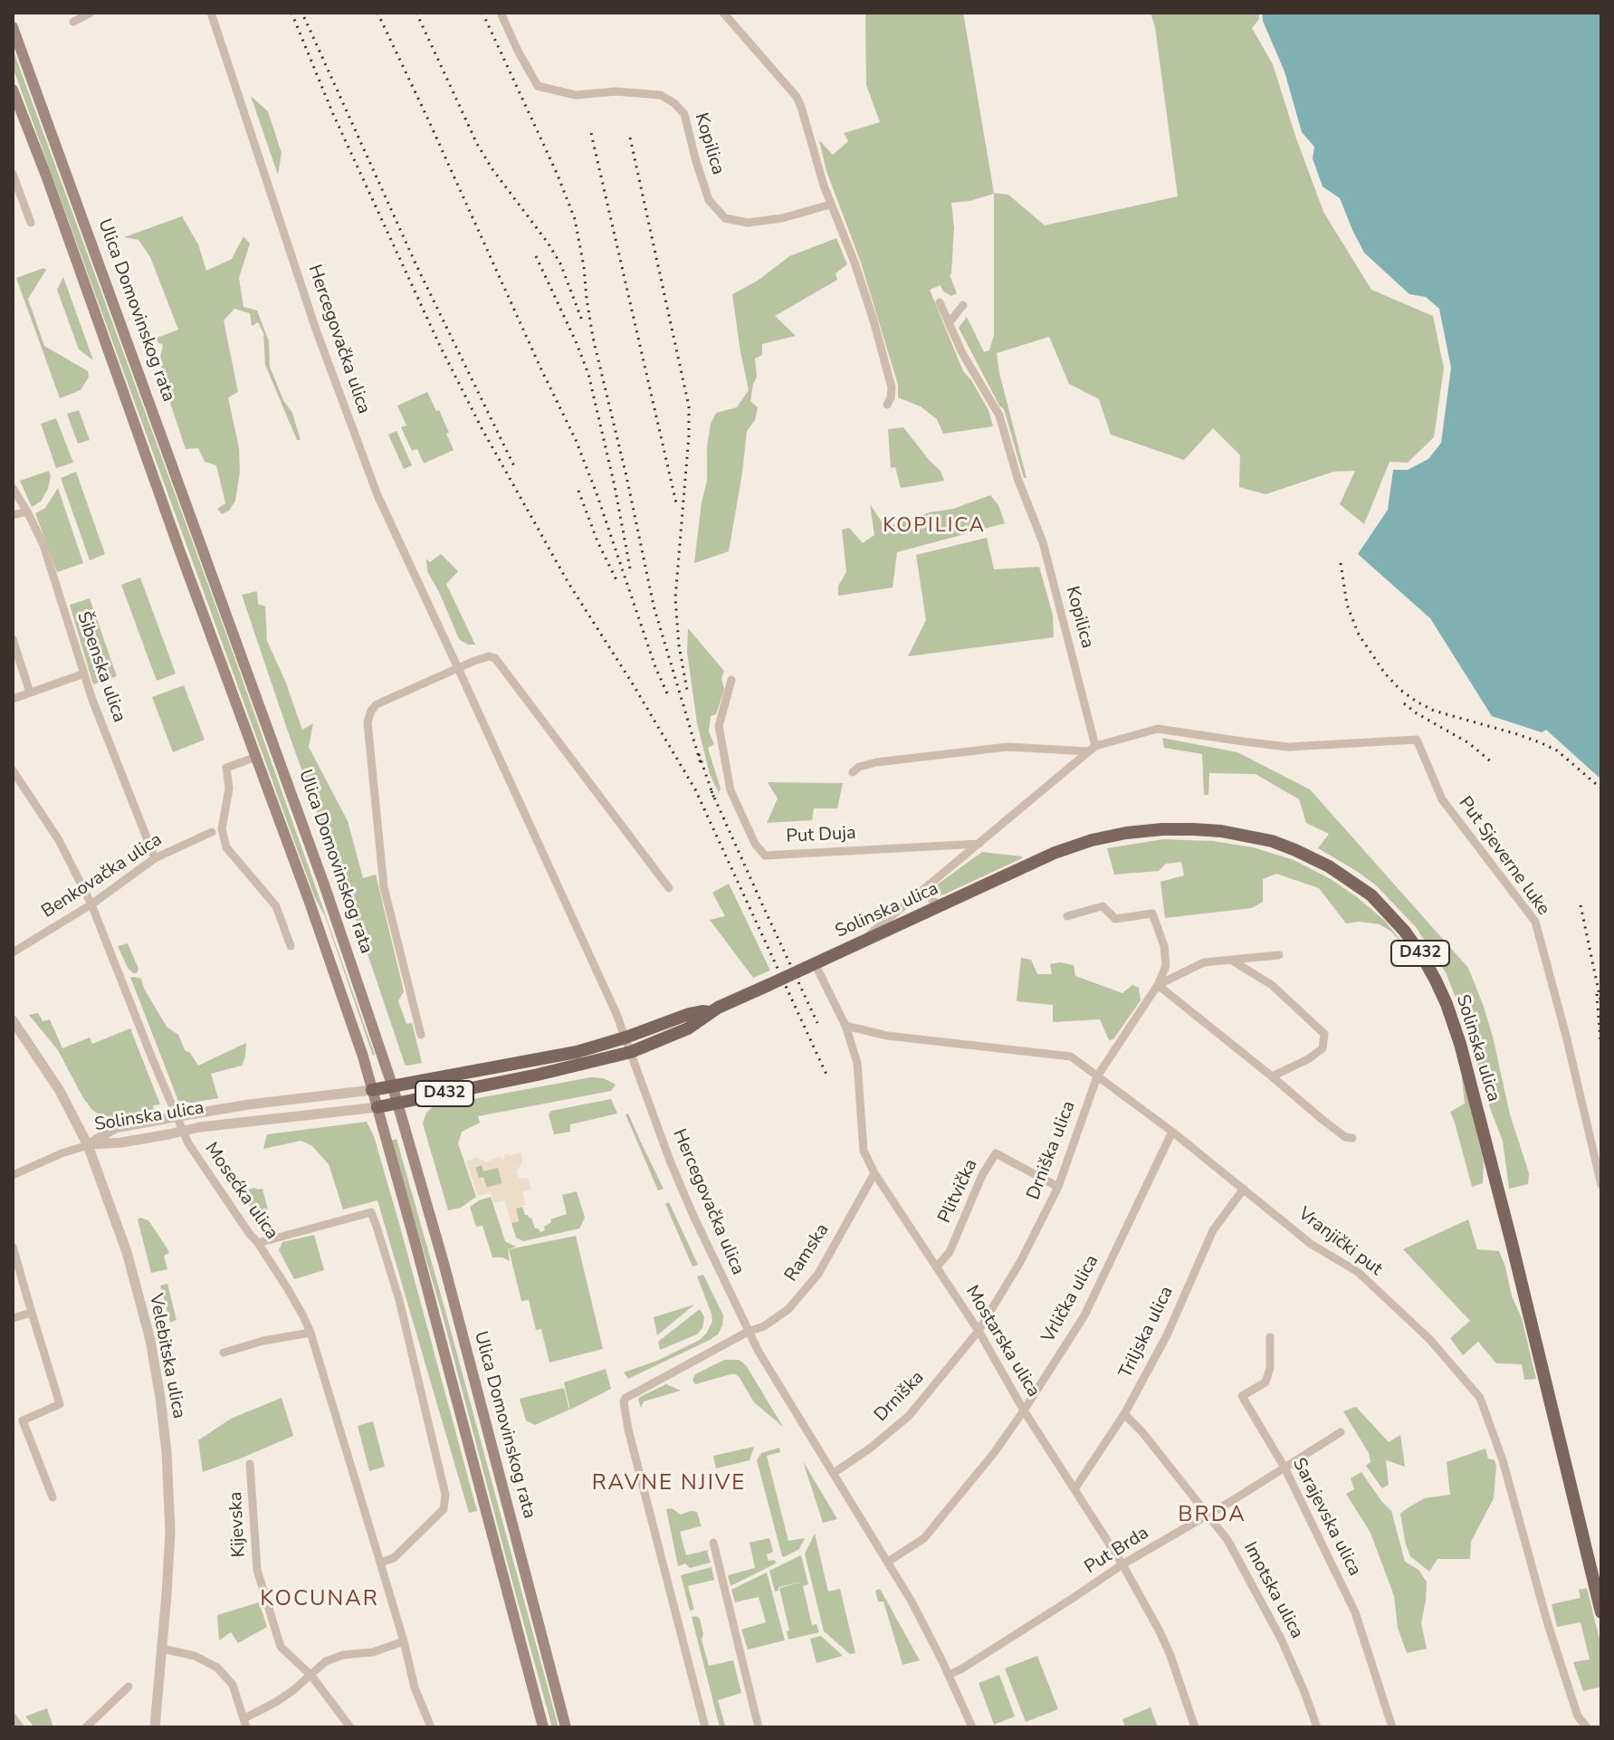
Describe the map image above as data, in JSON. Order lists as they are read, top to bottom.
{
  "streets": {
    "main road": ["Ulica Domovinskog rata", "Solinska ulica", "D432"],
    "street": [
      "Kopilica",
      "Hercegovačka ulica",
      "Šibenska ulica",
      "Put Duja",
      "Put Sjeverne luke",
      "Benkovačka ulica",
      "Drniška ulica",
      "Mosećka ulica",
      "Plitvička",
      "Vranjički put",
      "Ramska",
      "Vrlička ulica",
      "Triljska ulica",
      "Mostarska ulica",
      "Velebitska ulica",
      "Drniška",
      "Sarajevska ulica",
      "Kijevska",
      "Put Brda",
      "Imotska ulica"
    ]
  },
  "crossings": [
    ["Kopilica", "Put Sjeverne luke"],
    ["Ulica Domovinskog rata", "Solinska ulica"],
    ["Hercegovačka ulica", "Solinska ulica"],
    ["Hercegovačka ulica", "Ramska"],
    ["Hercegovačka ulica", "Vrlička ulica"],
    ["Hercegovačka ulica", "Drniška"],
    ["Hercegovačka ulica", "Put Brda"],
    ["Šibenska ulica", "Benkovačka ulica"],
    ["Benkovačka ulica", "Mosećka ulica"],
    ["Solinska ulica", "Mostarska ulica"],
    ["Solinska ulica", "Velebitska ulica"],
    ["Drniška ulica", "Plitvička"],
    ["Drniška ulica", "Vranjički put"],
    ["Drniška ulica", "Mostarska ulica"],
    ["Drniška ulica", "Drniška"],
    ["Plitvička", "Mostarska ulica"],
    ["Vranjički put", "Vrlička ulica"],
    ["Vranjički put", "Triljska ulica"],
    ["Vranjički put", "Mostarska ulica"],
    ["Ramska", "Mostarska ulica"],
    ["Vrlička ulica", "Mostarska ulica"],
    ["Triljska ulica", "Mostarska ulica"],
    ["Triljska ulica", "Imotska ulica"],
    ["Mostarska ulica", "Drniška"],
    ["Mostarska ulica", "Put Brda"],
    ["Sarajevska ulica", "Put Brda"],
    ["Put Brda", "Imotska ulica"]
  ],
  "districts": [
    "KOPILICA",
    "RAVNE NJIVE",
    "BRDA",
    "KOCUNAR"
  ]
}
